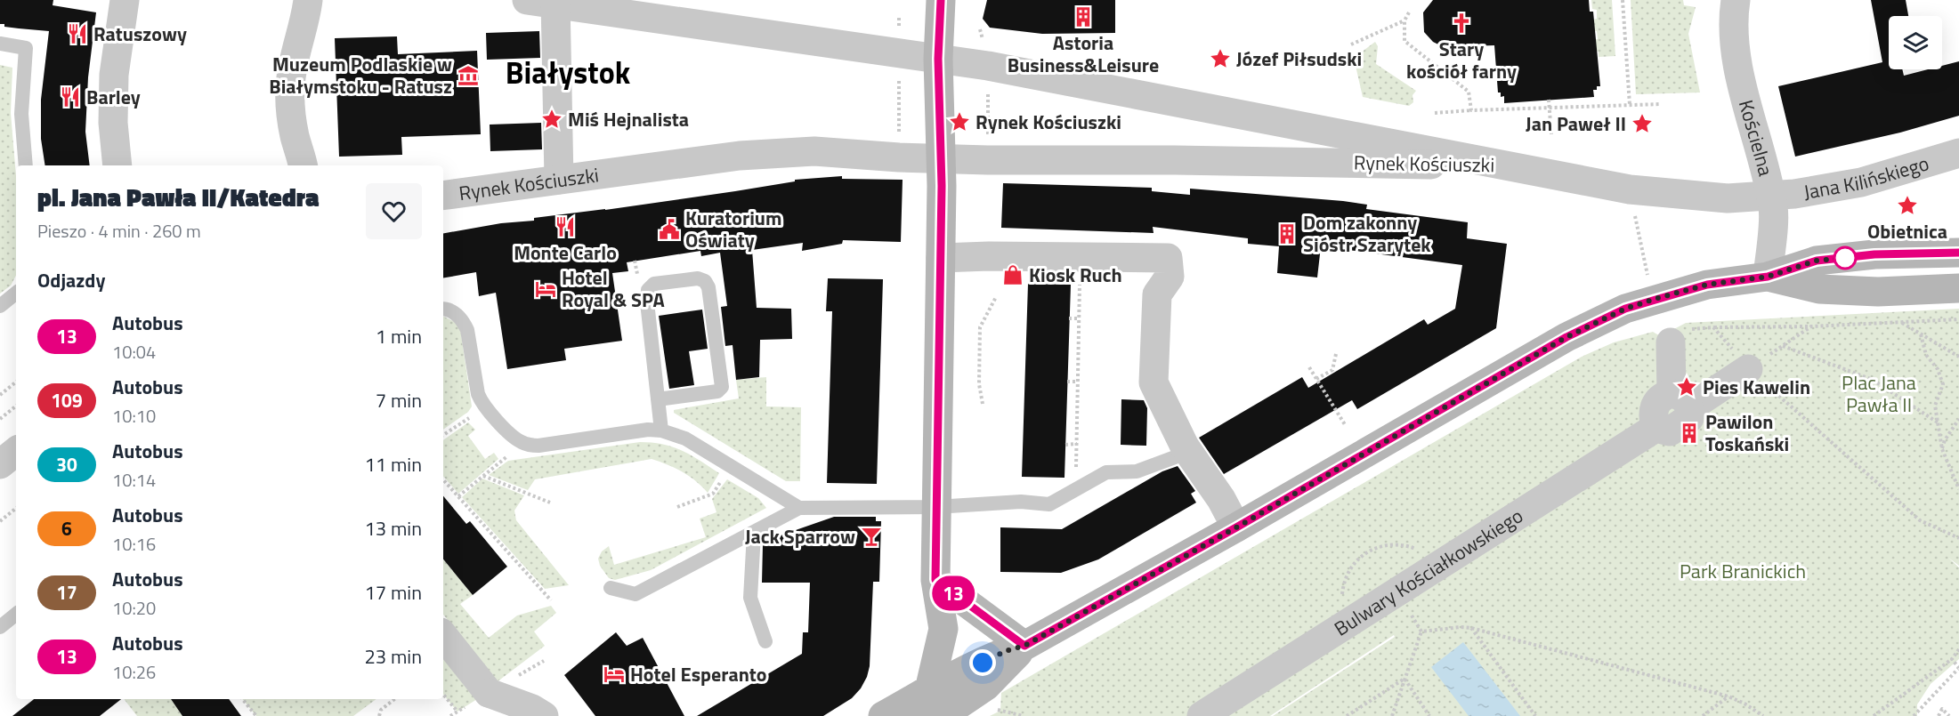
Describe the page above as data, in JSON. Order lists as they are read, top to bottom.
{
  "streets": {
    "street": [
      "Kościelna",
      "Rynek Kościuszki",
      "Jana Kilińskiego",
      "Bulwary Kościałkowskiego"
    ]
  },
  "crossings": [
    ["Kościelna", "Jana Kilińskiego"]
  ],
  "districts": ["Białystok"],
  "parks": ["Plac Jana Pawła II", "Park Branickich"],
  "places": {
    "building": ["Astoria Business&Leisure", "Dom zakonny Sióstr Szarytek", "Pawilon Toskański"],
    "church": ["Stary kościół farny"],
    "restaurant": ["Ratuszowy", "Barley", "Monte Carlo"],
    "place": [
      "Józef Piłsudski",
      "Miś Hejnalista",
      "Rynek Kościuszki",
      "Jan Paweł II",
      "Obietnica",
      "Pies Kawelin"
    ],
    "museum": ["Muzeum Podlaskie w Białymstoku - Ratusz"],
    "public building": ["Kuratorium Oświaty"],
    "shop": ["Kiosk Ruch"],
    "hotel": ["Hotel Royal & SPA", "Hotel Esperanto"],
    "bar": ["Jack Sparrow"]
  },
  "lines": ["bus line 13"],
  "page": {
    "on_map": "13",
    "heading": [
      ["pl. Jana Pawła II/Katedra", "Pieszo · 4 min · 260 m"],
      "Odjazdy"
    ],
    "list": [
      {
        "mark": "13",
        "name": "Autobus",
        "note": "10:04",
        "value": "1 min"
      },
      {
        "mark": "109",
        "name": "Autobus",
        "note": "10:10",
        "value": "7 min"
      },
      {
        "mark": "30",
        "name": "Autobus",
        "note": "10:14",
        "value": "11 min"
      },
      {
        "mark": "6",
        "name": "Autobus",
        "note": "10:16",
        "value": "13 min"
      },
      {
        "mark": "17",
        "name": "Autobus",
        "note": "10:20",
        "value": "17 min"
      },
      {
        "mark": "13",
        "name": "Autobus",
        "note": "10:26",
        "value": "23 min"
      }
    ]
  }
}
